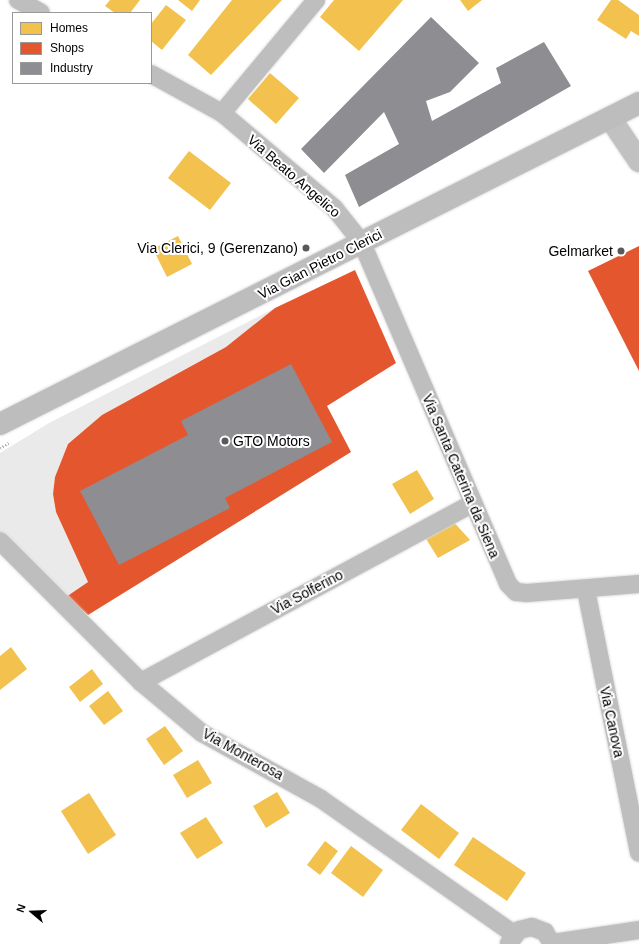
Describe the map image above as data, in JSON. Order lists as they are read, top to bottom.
{
  "streets": {
    "main road": ["Via Gian Pietro Clerici"],
    "street": [
      "Via Beato Angelico",
      "Via Santa Caterina da Siena",
      "Via Solferino",
      "Via Canova",
      "Via Monterosa"
    ]
  },
  "crossings": [
    ["Via Beato Angelico", "Via Gian Pietro Clerici"],
    ["Via Beato Angelico", "Via Santa Caterina da Siena"],
    ["Via Gian Pietro Clerici", "Via Santa Caterina da Siena"],
    ["Via Santa Caterina da Siena", "Via Solferino"],
    ["Via Santa Caterina da Siena", "Via Canova"],
    ["Via Solferino", "Via Monterosa"]
  ],
  "places": ["Via Clerici, 9 (Gerenzano)", "Gelmarket", "GTO Motors"],
  "legend": ["Homes", "Shops", "Industry"],
  "north": "left"
}
